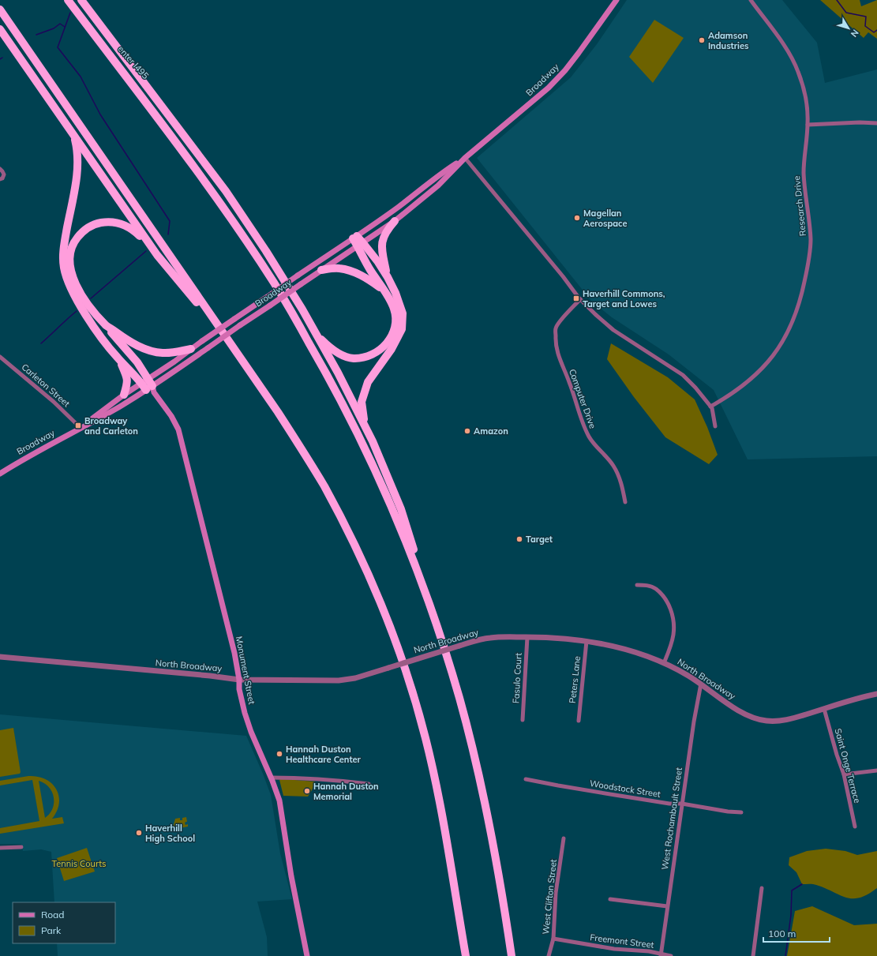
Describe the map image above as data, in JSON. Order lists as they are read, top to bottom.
{
  "streets": {
    "highway": ["enter I495"],
    "main road": ["Broadway", "Monument Street"],
    "street": [
      "Research Drive",
      "Carleton Street",
      "Computer Drive",
      "North Broadway",
      "Fasulo Court",
      "Peters Lane",
      "Saint Onge Terrace",
      "Woodstock Street",
      "West Rochambault Street",
      "West Clifton Street",
      "Freemont Street"
    ]
  },
  "crossings": [
    ["Broadway", "Carleton Street"],
    ["Broadway", "Monument Street"],
    ["North Broadway", "Monument Street"],
    ["North Broadway", "Fasulo Court"],
    ["North Broadway", "Peters Lane"],
    ["North Broadway", "Saint Onge Terrace"],
    ["North Broadway", "West Rochambault Street"],
    ["Woodstock Street", "West Rochambault Street"],
    ["West Rochambault Street", "Freemont Street"],
    ["West Clifton Street", "Freemont Street"]
  ],
  "parks": ["Tennis Courts"],
  "places": {
    "other": [
      "Adamson Industries",
      "Magellan Aerospace",
      "Amazon",
      "Target",
      "Hannah Duston Healthcare Center",
      "Hannah Duston Memorial",
      "Haverhill High School"
    ],
    "transit": ["Haverhill Commons, Target and Lowes", "Broadway and Carleton"]
  },
  "legend": ["Road", "Park"],
  "scale_bar": "100 m",
  "north": "bottom right"
}
